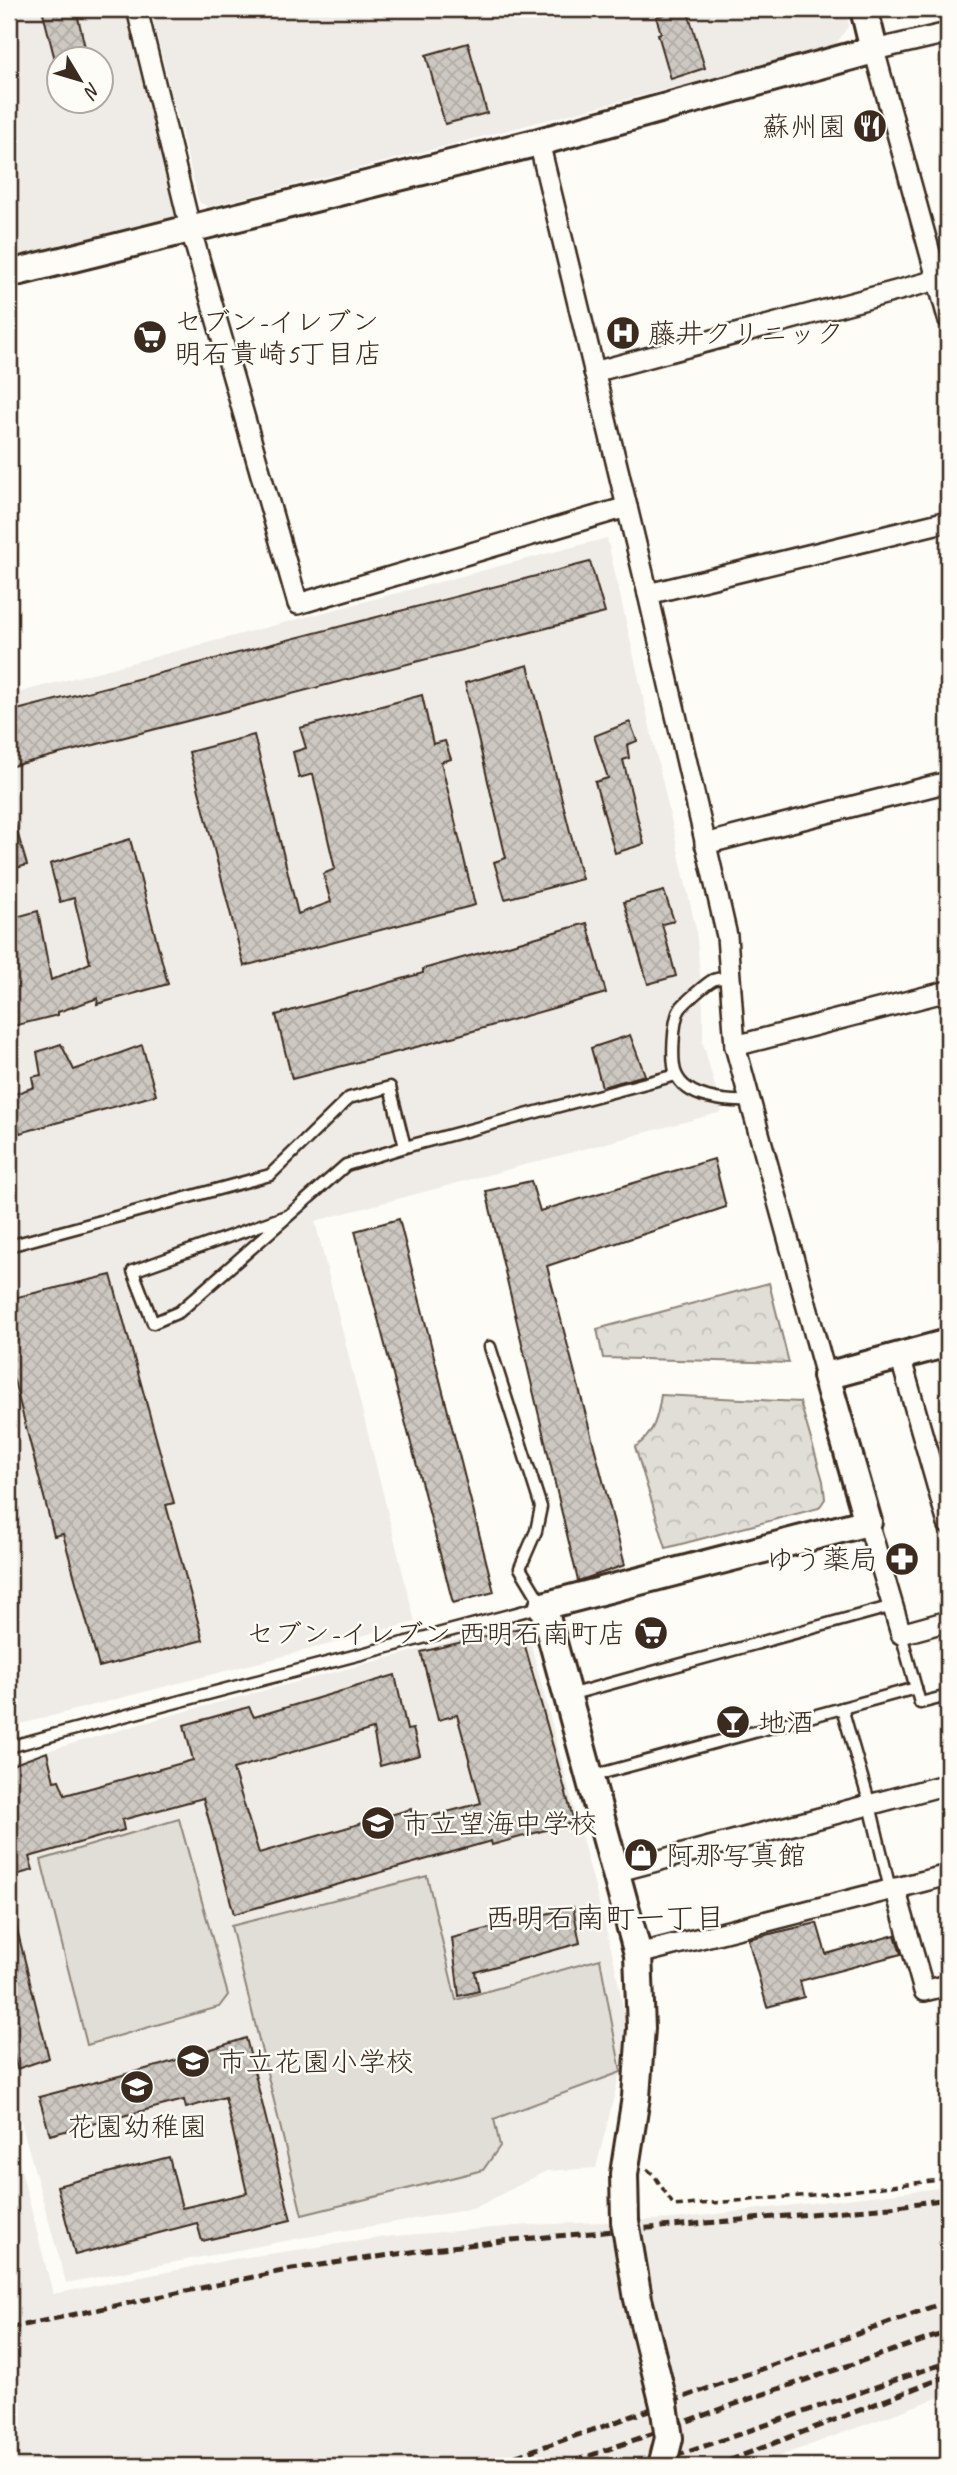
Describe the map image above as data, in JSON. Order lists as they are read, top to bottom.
{
  "districts": ["西明石南町一丁目"],
  "places": {
    "restaurant": ["蘇州園"],
    "hospital": ["藤井クリニック"],
    "supermarket": ["セブン-イレブン 明石貴崎5丁目店", "セブン-イレブン 西明石南町店"],
    "pharmacy": ["ゆう薬局"],
    "bar": ["地酒"],
    "school or university": ["市立望海中学校", "市立花園小学校", "花園幼稚園"],
    "shop": ["阿那写真館"]
  },
  "north": "bottom right"
}
